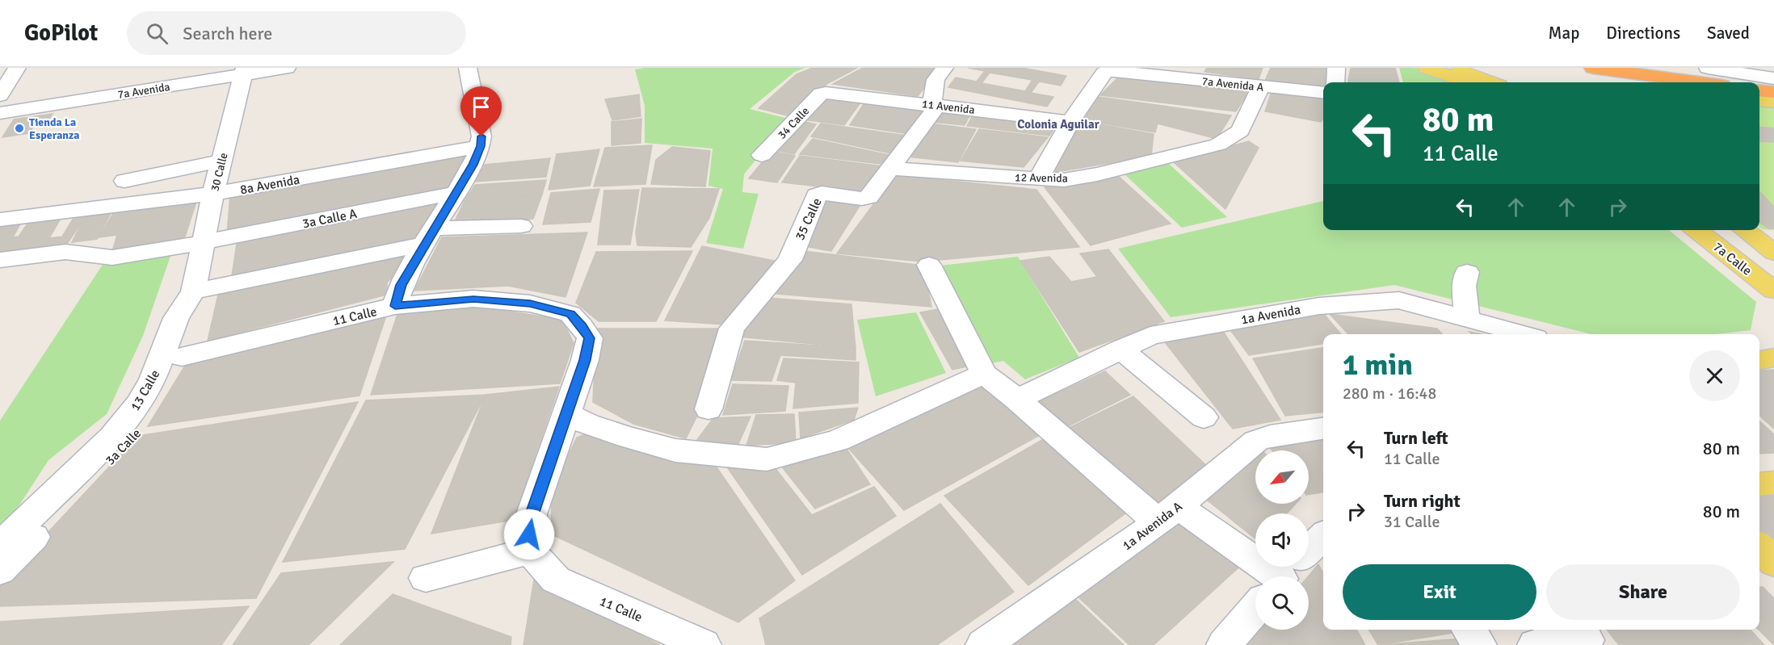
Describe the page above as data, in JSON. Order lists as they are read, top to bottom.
{
  "streets": {
    "main road": ["7a Calle"],
    "street": [
      "7a Avenida A",
      "7a Avenida",
      "11 Avenida",
      "34 Calle",
      "30 Calle",
      "12 Avenida",
      "8a Avenida",
      "3a Calle A",
      "35 Calle",
      "1a Avenida",
      "11 Calle",
      "13 Calle",
      "3a Calle",
      "1a Avenida A"
    ]
  },
  "crossings": [
    ["7a Avenida A", "11 Avenida"],
    ["7a Avenida A", "12 Avenida"],
    ["7a Avenida", "30 Calle"],
    ["11 Avenida", "34 Calle"],
    ["11 Avenida", "35 Calle"],
    ["30 Calle", "8a Avenida"],
    ["30 Calle", "3a Calle A"],
    ["30 Calle", "13 Calle"],
    ["30 Calle", "3a Calle"],
    ["12 Avenida", "35 Calle"],
    ["11 Calle", "3a Calle"],
    ["13 Calle", "3a Calle"]
  ],
  "districts": ["Colonia Aguilar"],
  "places": ["Tienda La Esperanza"],
  "north": "bottom left",
  "page": {
    "header": "GoPilot",
    "search": "Search here",
    "nav": ["Map", "Directions", "Saved"],
    "turn": ["80 m", "11 Calle"],
    "heading": ["1 min", "280 m · 16:48"],
    "list": [
      {
        "name": "Turn left",
        "note": "11 Calle",
        "value": "80 m"
      },
      {
        "name": "Turn right",
        "note": "31 Calle",
        "value": "80 m"
      }
    ],
    "buttons": ["Exit", "Share"]
  }
}
